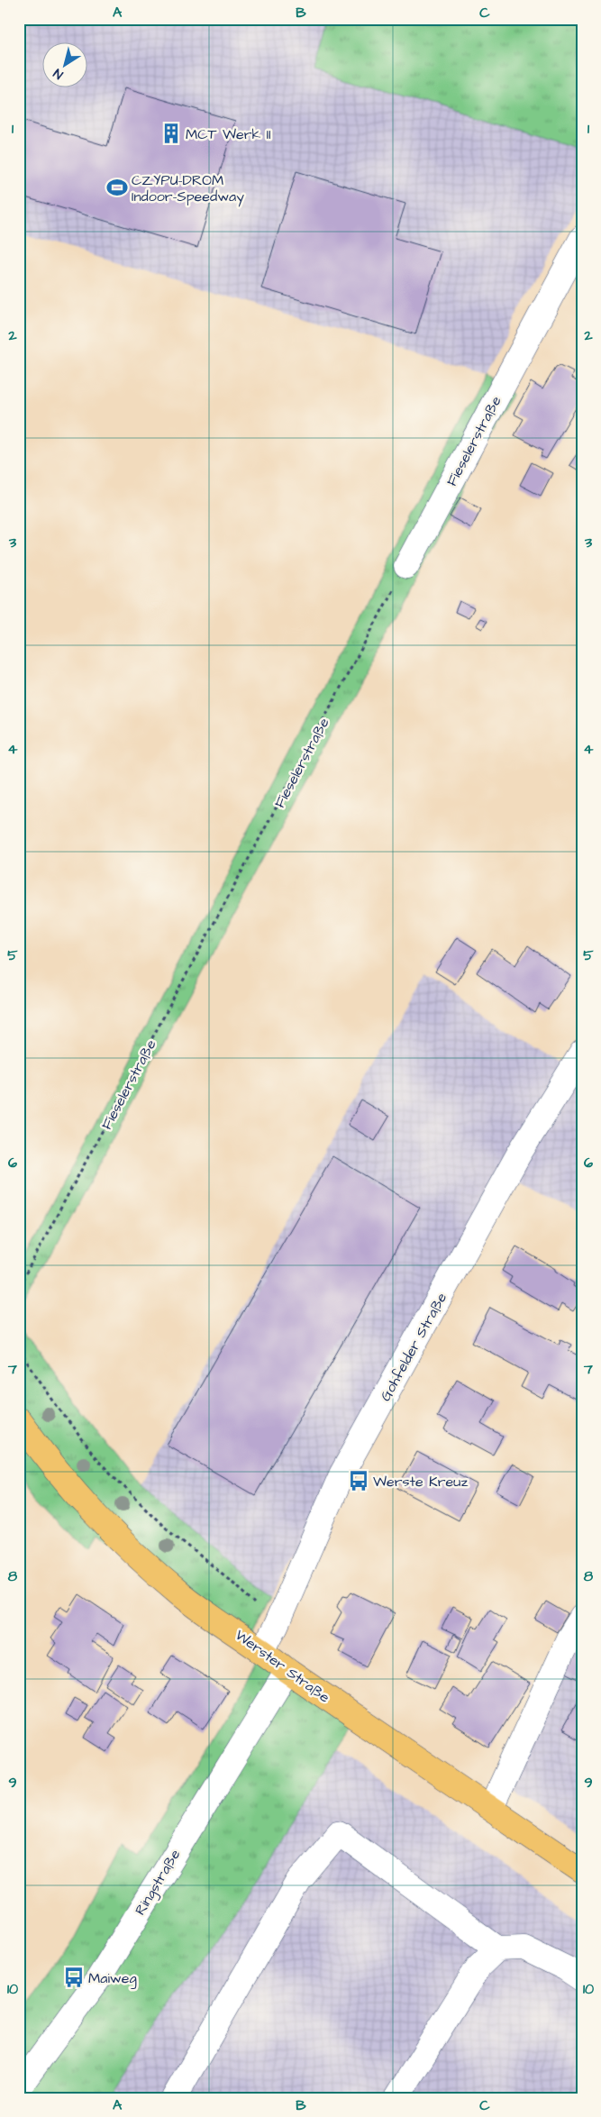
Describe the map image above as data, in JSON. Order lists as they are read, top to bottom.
{
  "streets": {
    "main road": ["Werster Straße"],
    "street": ["Fieselerstraße", "Gohfelder Straße", "Ringstraße"]
  },
  "crossings": [
    ["Gohfelder Straße", "Werster Straße"],
    ["Werster Straße", "Ringstraße"]
  ],
  "places": {
    "building": ["MCT Werk II"],
    "sports": ["CZYPU-DROM Indoor-Speedway"],
    "bus stop": ["Werste Kreuz", "Maiweg"]
  },
  "north": "bottom left",
  "grid": {
    "columns": ["A", "B", "C"],
    "rows": [
      "1",
      "2",
      "3",
      "4",
      "5",
      "6",
      "7",
      "8",
      "9",
      "10"
    ]
  }
}
